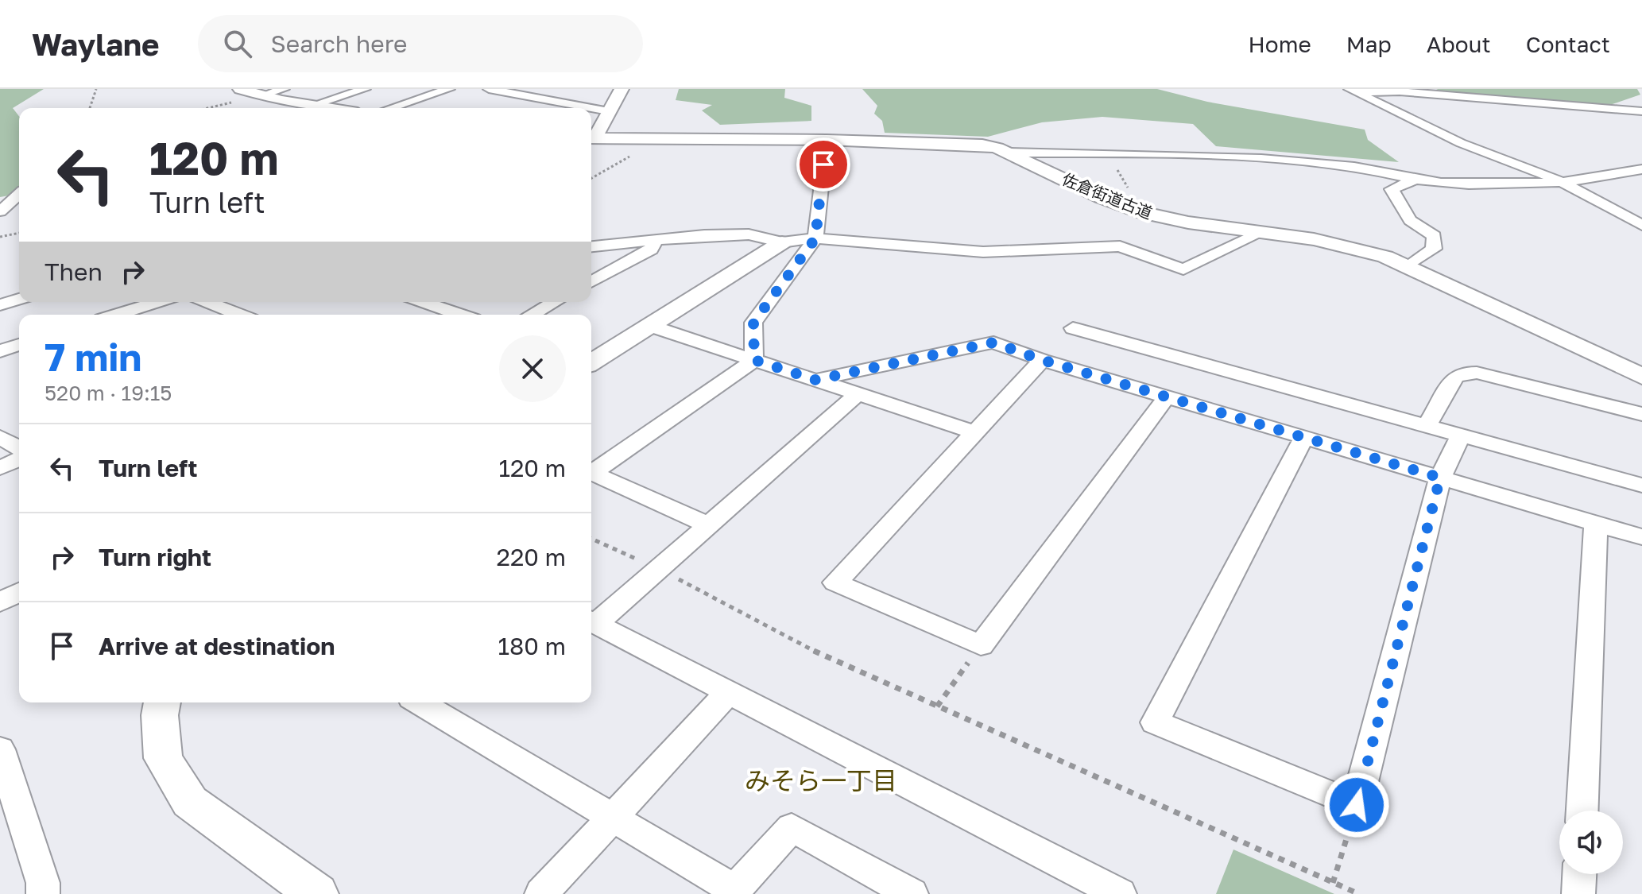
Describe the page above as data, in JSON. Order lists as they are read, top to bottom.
{
  "streets": {
    "street": ["佐倉街道古道"]
  },
  "districts": ["みそら一丁目"],
  "page": {
    "header": "Waylane",
    "search": "Search here",
    "nav": [
      "Home",
      "Map",
      "About",
      "Contact"
    ],
    "turn": ["120 m", "Turn left"],
    "then": "Then",
    "heading": ["7 min", "520 m · 19:15"],
    "list": [
      {
        "name": "Turn left",
        "value": "120 m"
      },
      {
        "name": "Turn right",
        "value": "220 m"
      },
      {
        "name": "Arrive at destination",
        "value": "180 m"
      }
    ]
  }
}
